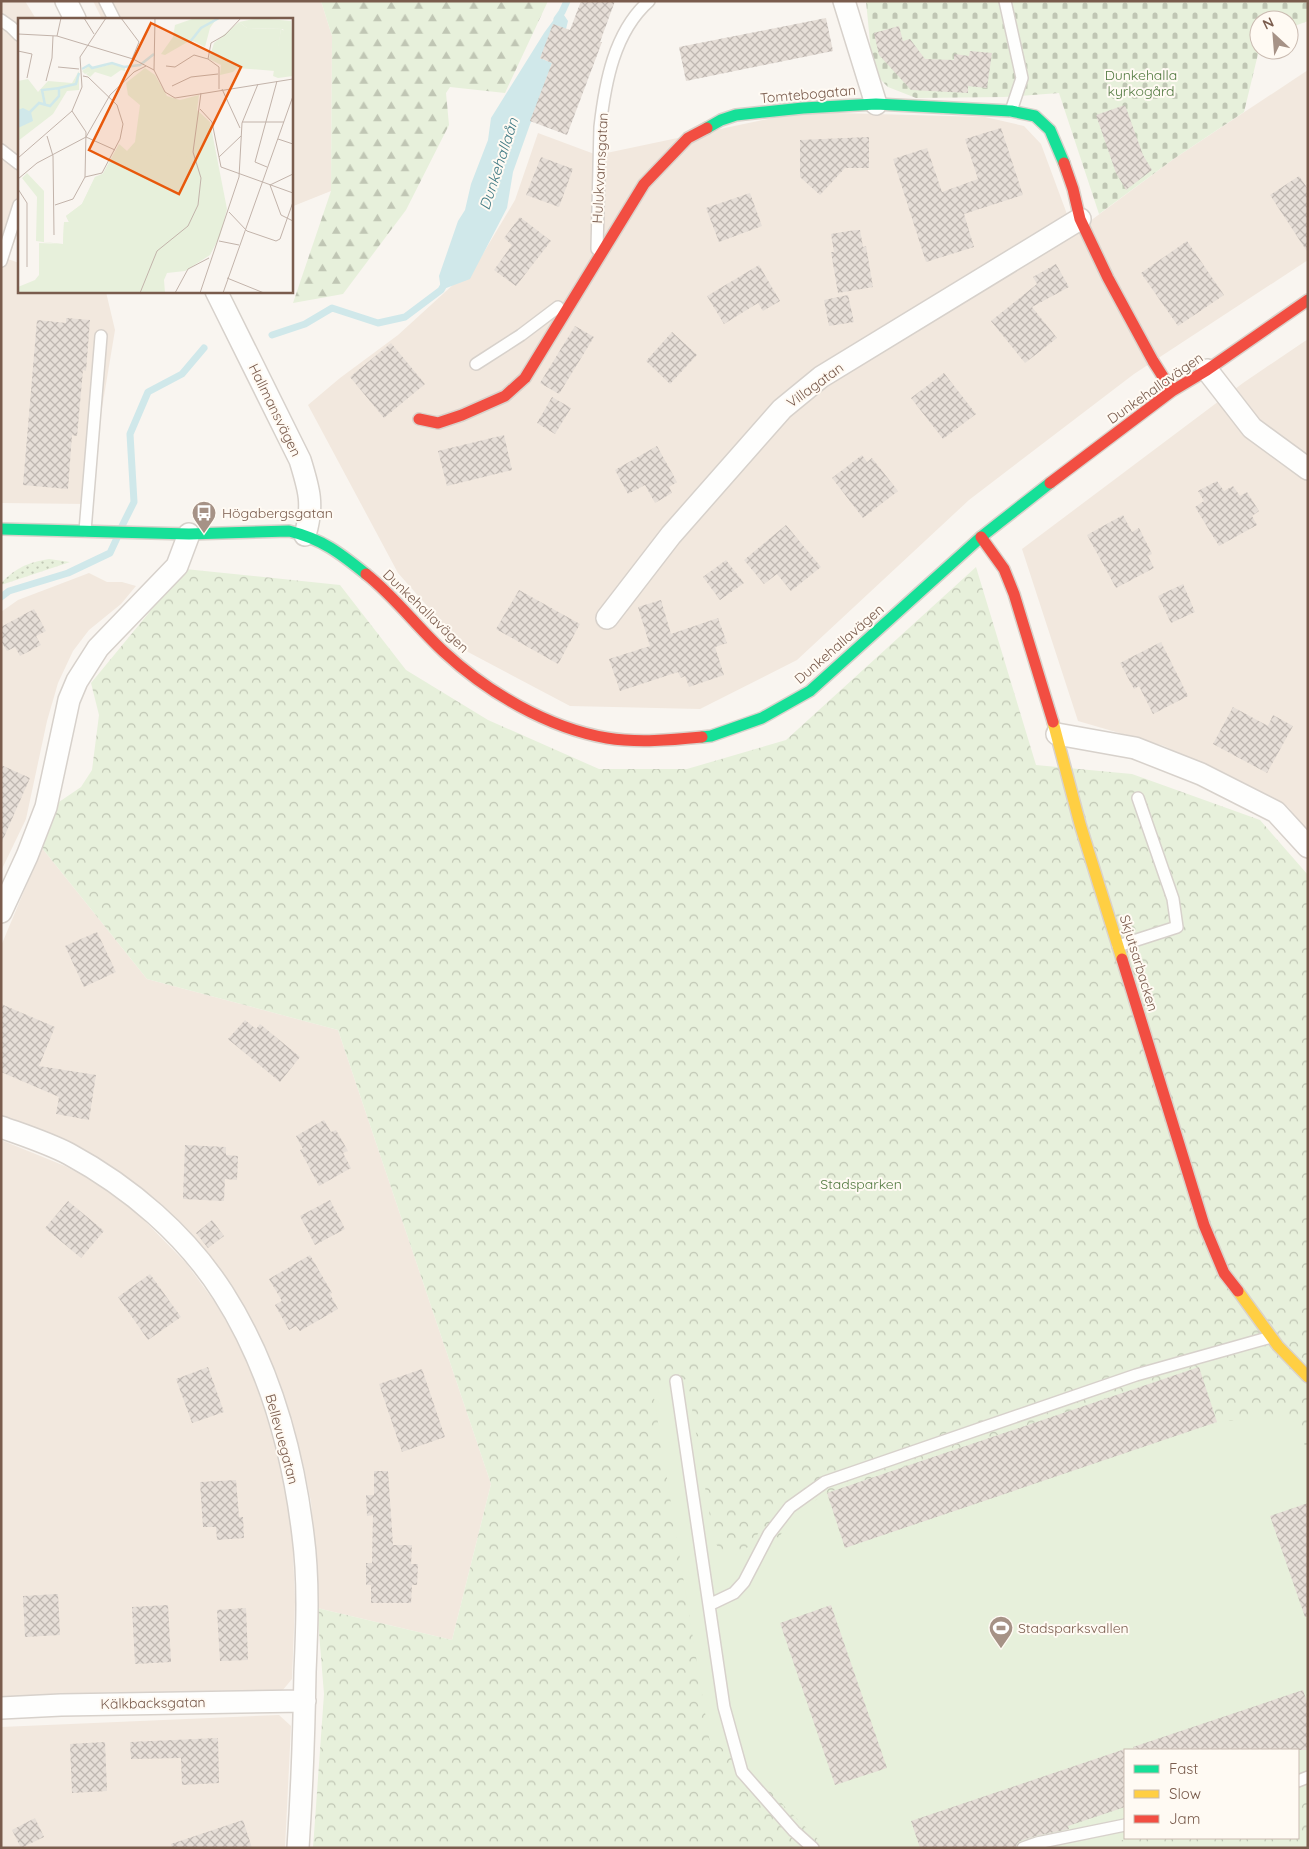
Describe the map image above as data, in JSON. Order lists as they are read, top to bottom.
{
  "streets": {
    "street": [
      "Tomtebogatan",
      "Villagatan",
      "Dunkehallavägen",
      "Hallmansvägen",
      "Skjutsarbacken",
      "Bellevuegatan",
      "Kälkbacksgatan"
    ],
    "lane": ["Hulukvarnsgatan"]
  },
  "crossings": [
    ["Tomtebogatan", "Hulukvarnsgatan"],
    ["Tomtebogatan", "Villagatan"],
    ["Tomtebogatan", "Dunkehallavägen"],
    ["Dunkehallavägen", "Hallmansvägen"],
    ["Dunkehallavägen", "Skjutsarbacken"],
    ["Bellevuegatan", "Kälkbacksgatan"]
  ],
  "water": ["Dunkehallaån"],
  "parks": ["Dunkehalla kyrkogård", "Stadsparken"],
  "places": {
    "bus stop": ["Högabergsgatan"],
    "sports": ["Stadsparksvallen"]
  },
  "legend": ["Fast", "Slow", "Jam"],
  "north": "top left"
}
